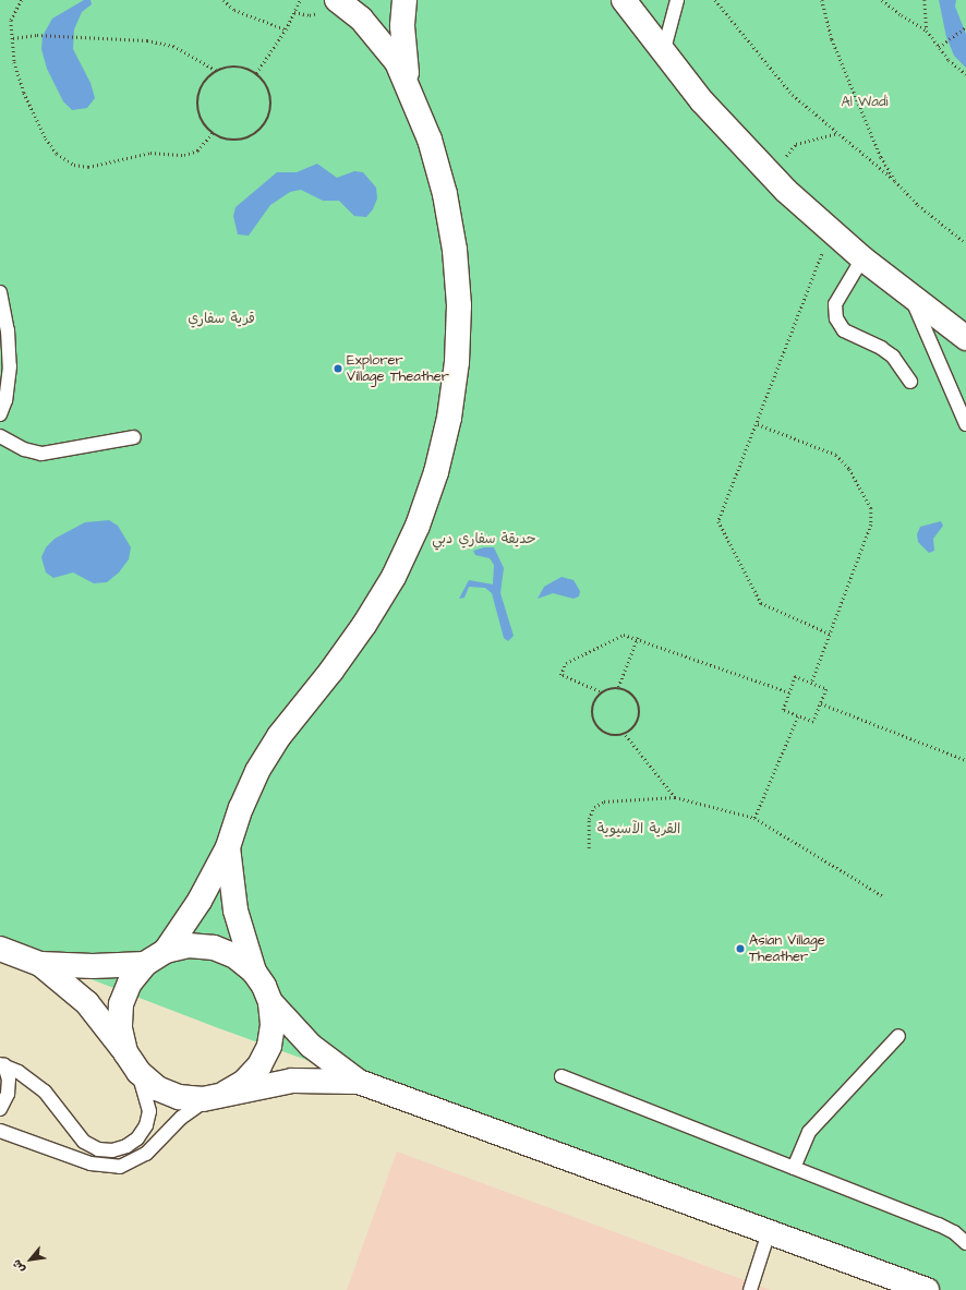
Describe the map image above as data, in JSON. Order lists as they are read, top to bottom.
{
  "parks": [
    "Al Wadi",
    "قرية سفاري",
    "حديقة سفاري دبي",
    "القرية الآسيوية"
  ],
  "places": ["Explorer Village Theather", "Asian Village Theather"],
  "north": "bottom left"
}
